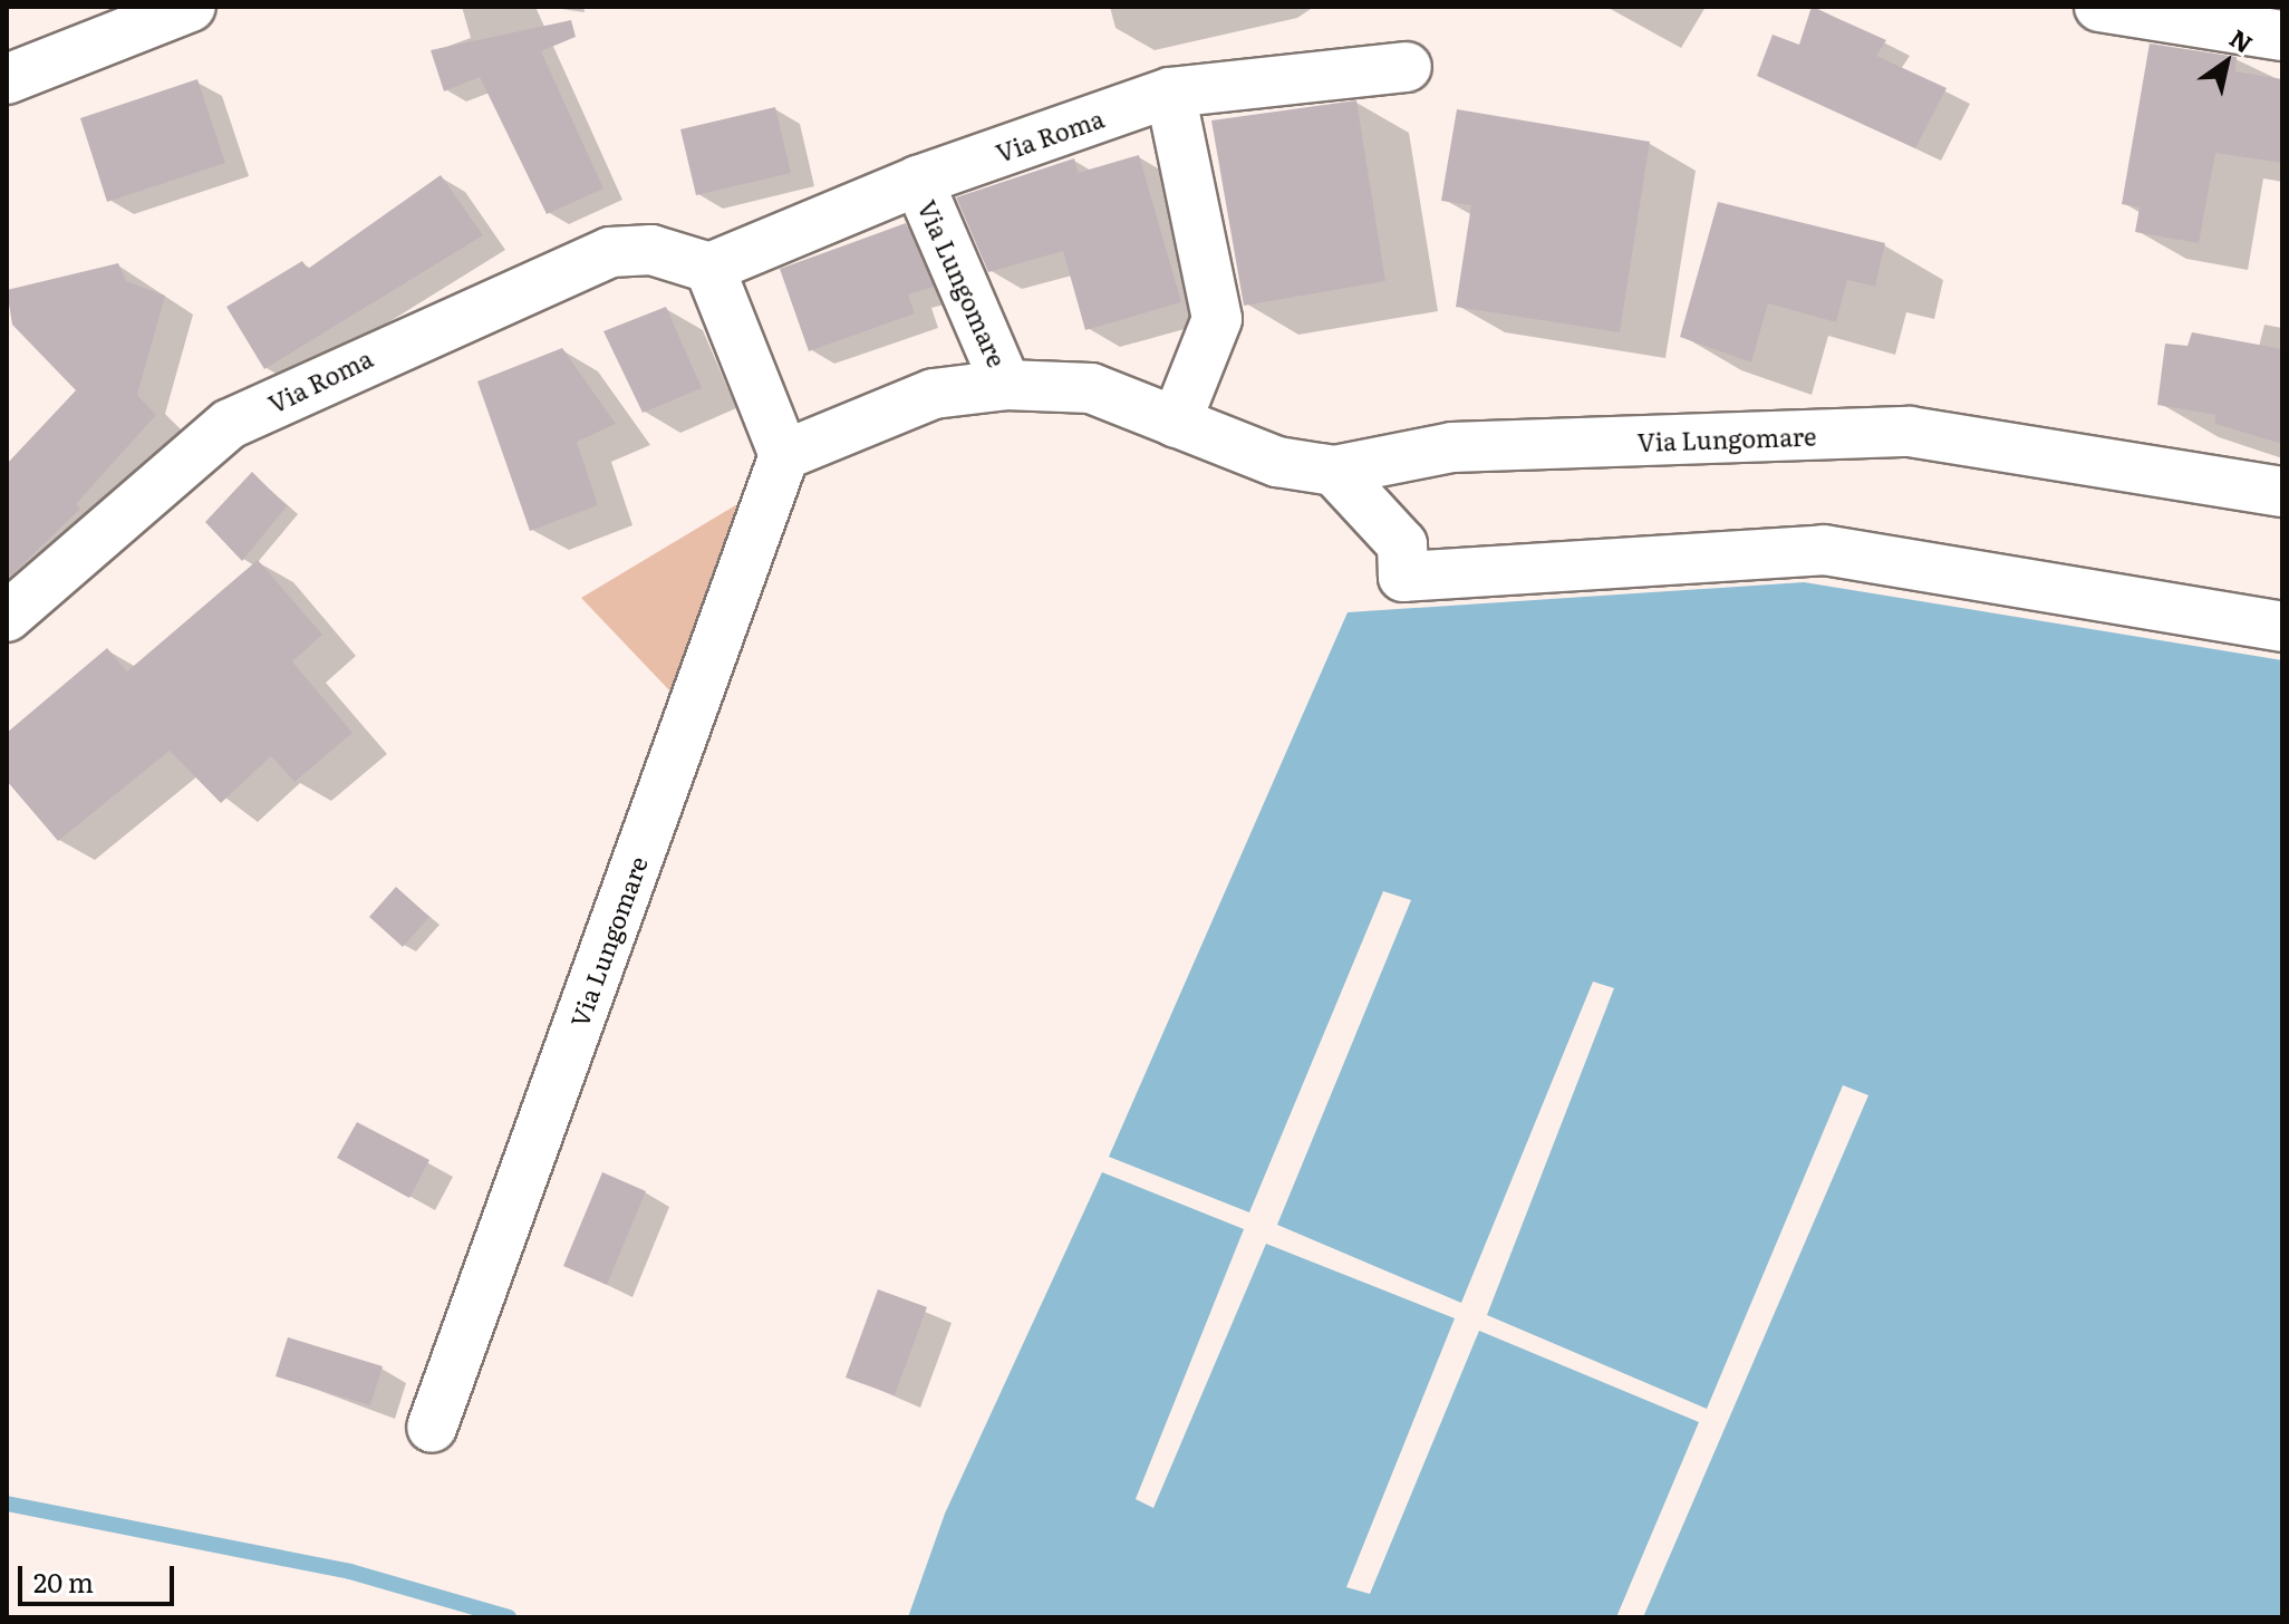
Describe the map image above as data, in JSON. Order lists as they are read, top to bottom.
{
  "streets": {
    "street": ["Via Roma", "Via Lungomare"]
  },
  "crossings": [
    ["Via Roma", "Via Lungomare"]
  ],
  "scale_bar": "20 m",
  "north": "top right"
}
